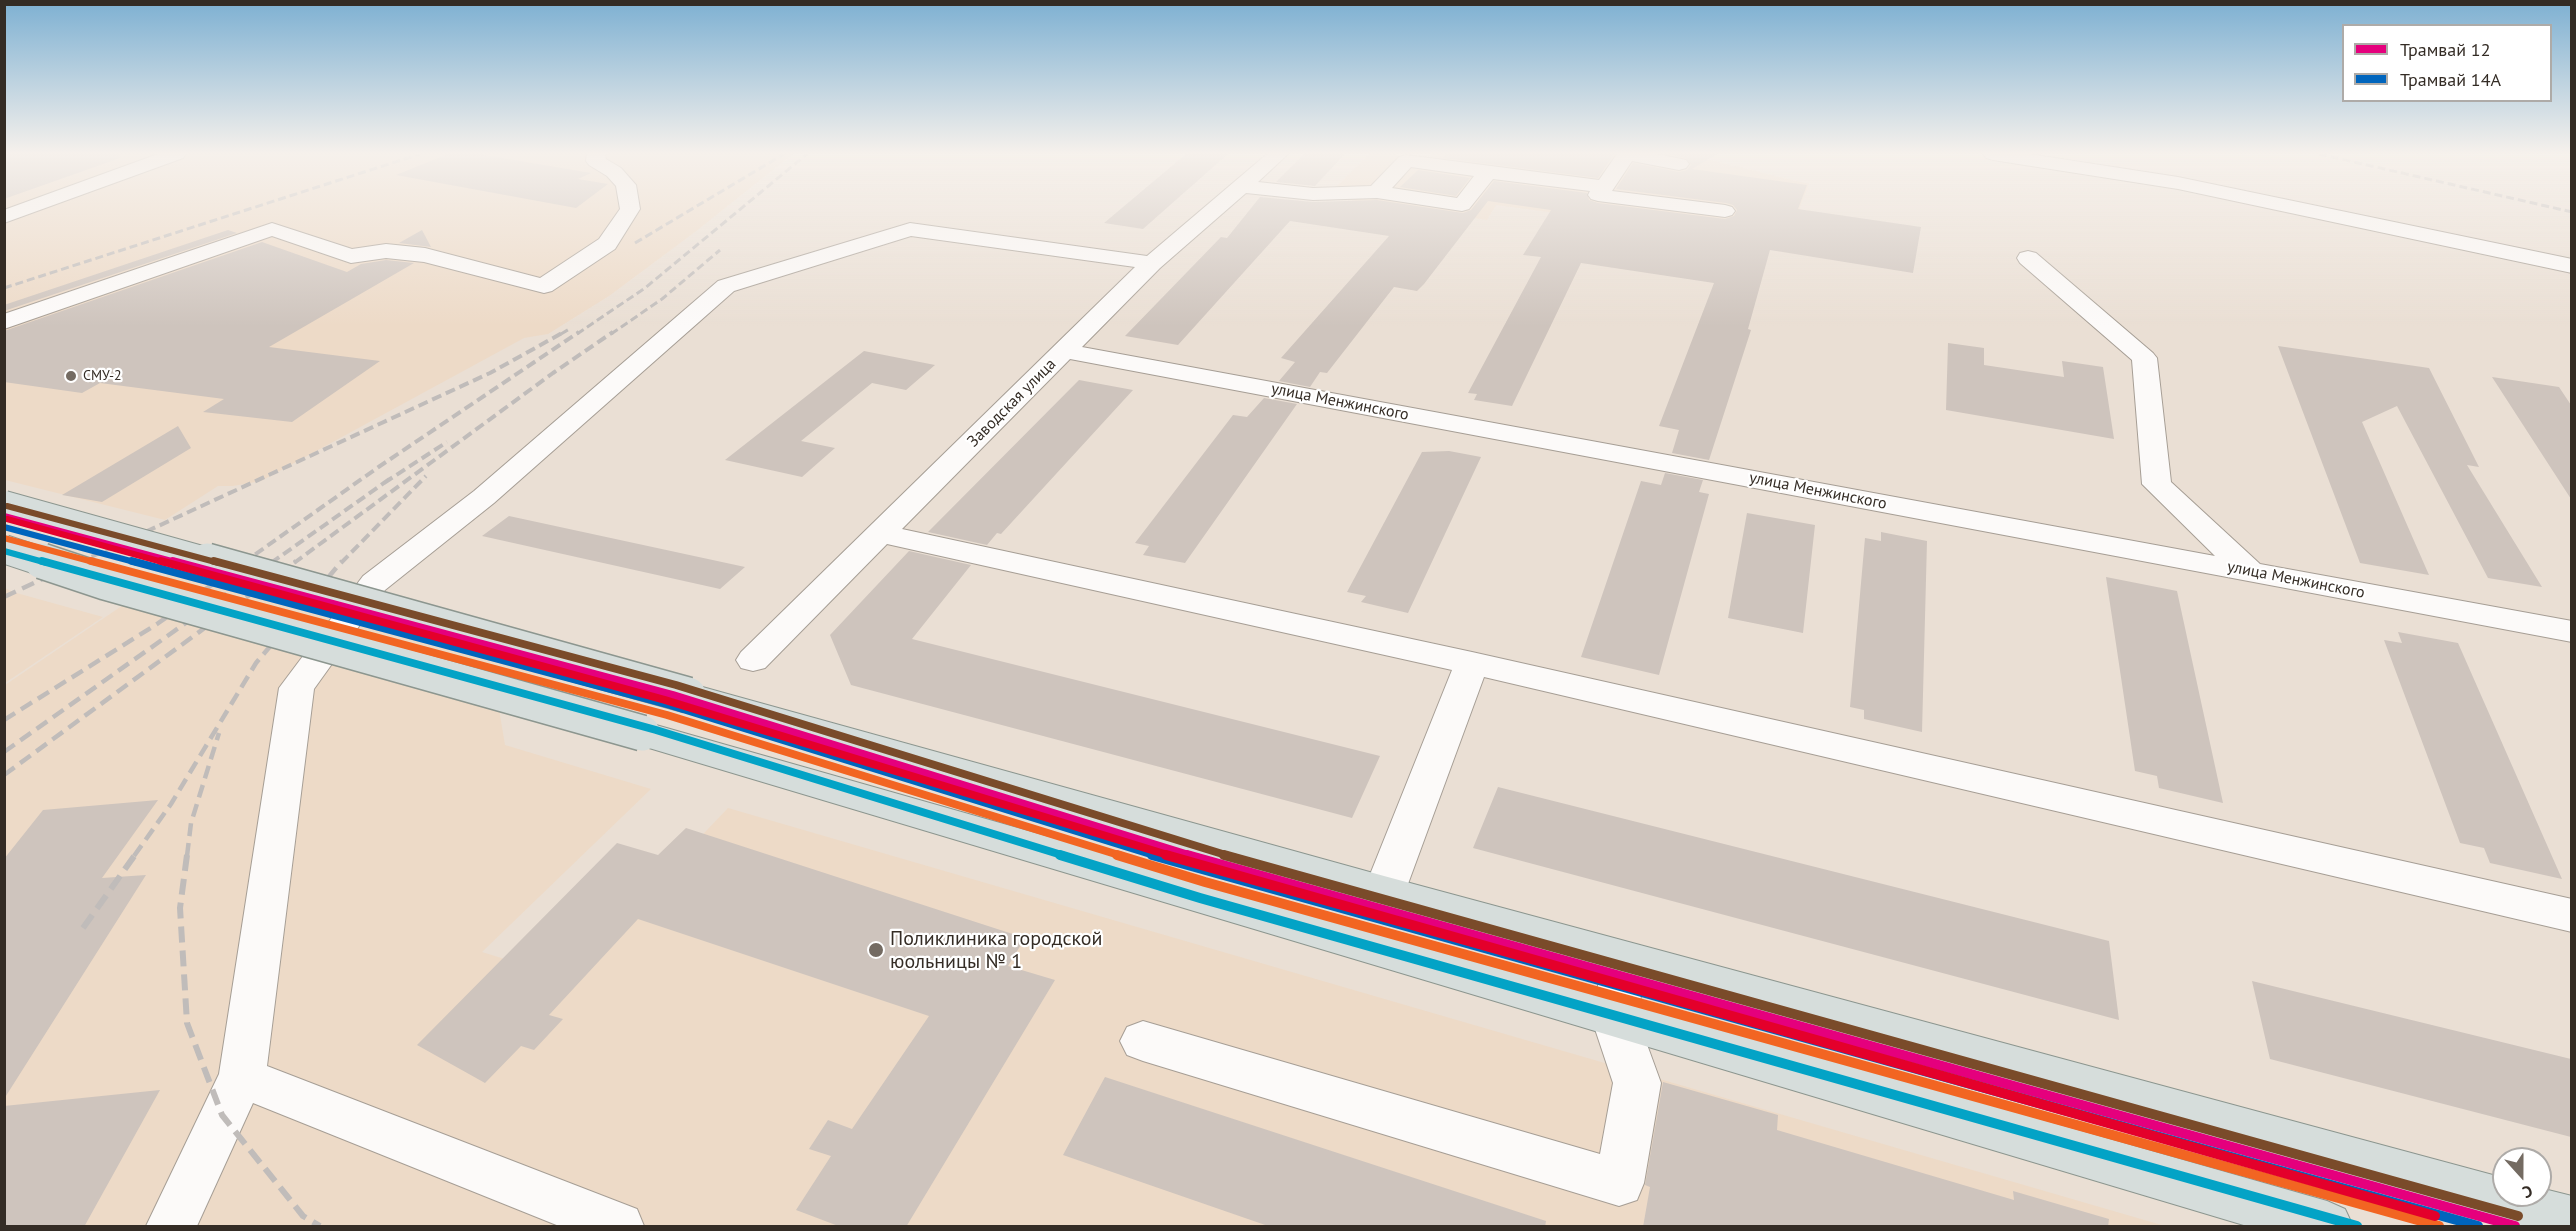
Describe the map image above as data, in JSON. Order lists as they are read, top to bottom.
{
  "streets": {
    "street": ["улица Менжинского", "Заводская улица"]
  },
  "crossings": [
    ["улица Менжинского", "Заводская улица"]
  ],
  "places": ["СМУ-2", "Поликлиника городской юольницы № 1"],
  "lines": ["tram line 12", "tram line 14А"],
  "legend": ["Трамвай 12", "Трамвай 14А"],
  "north": "bottom"
}
